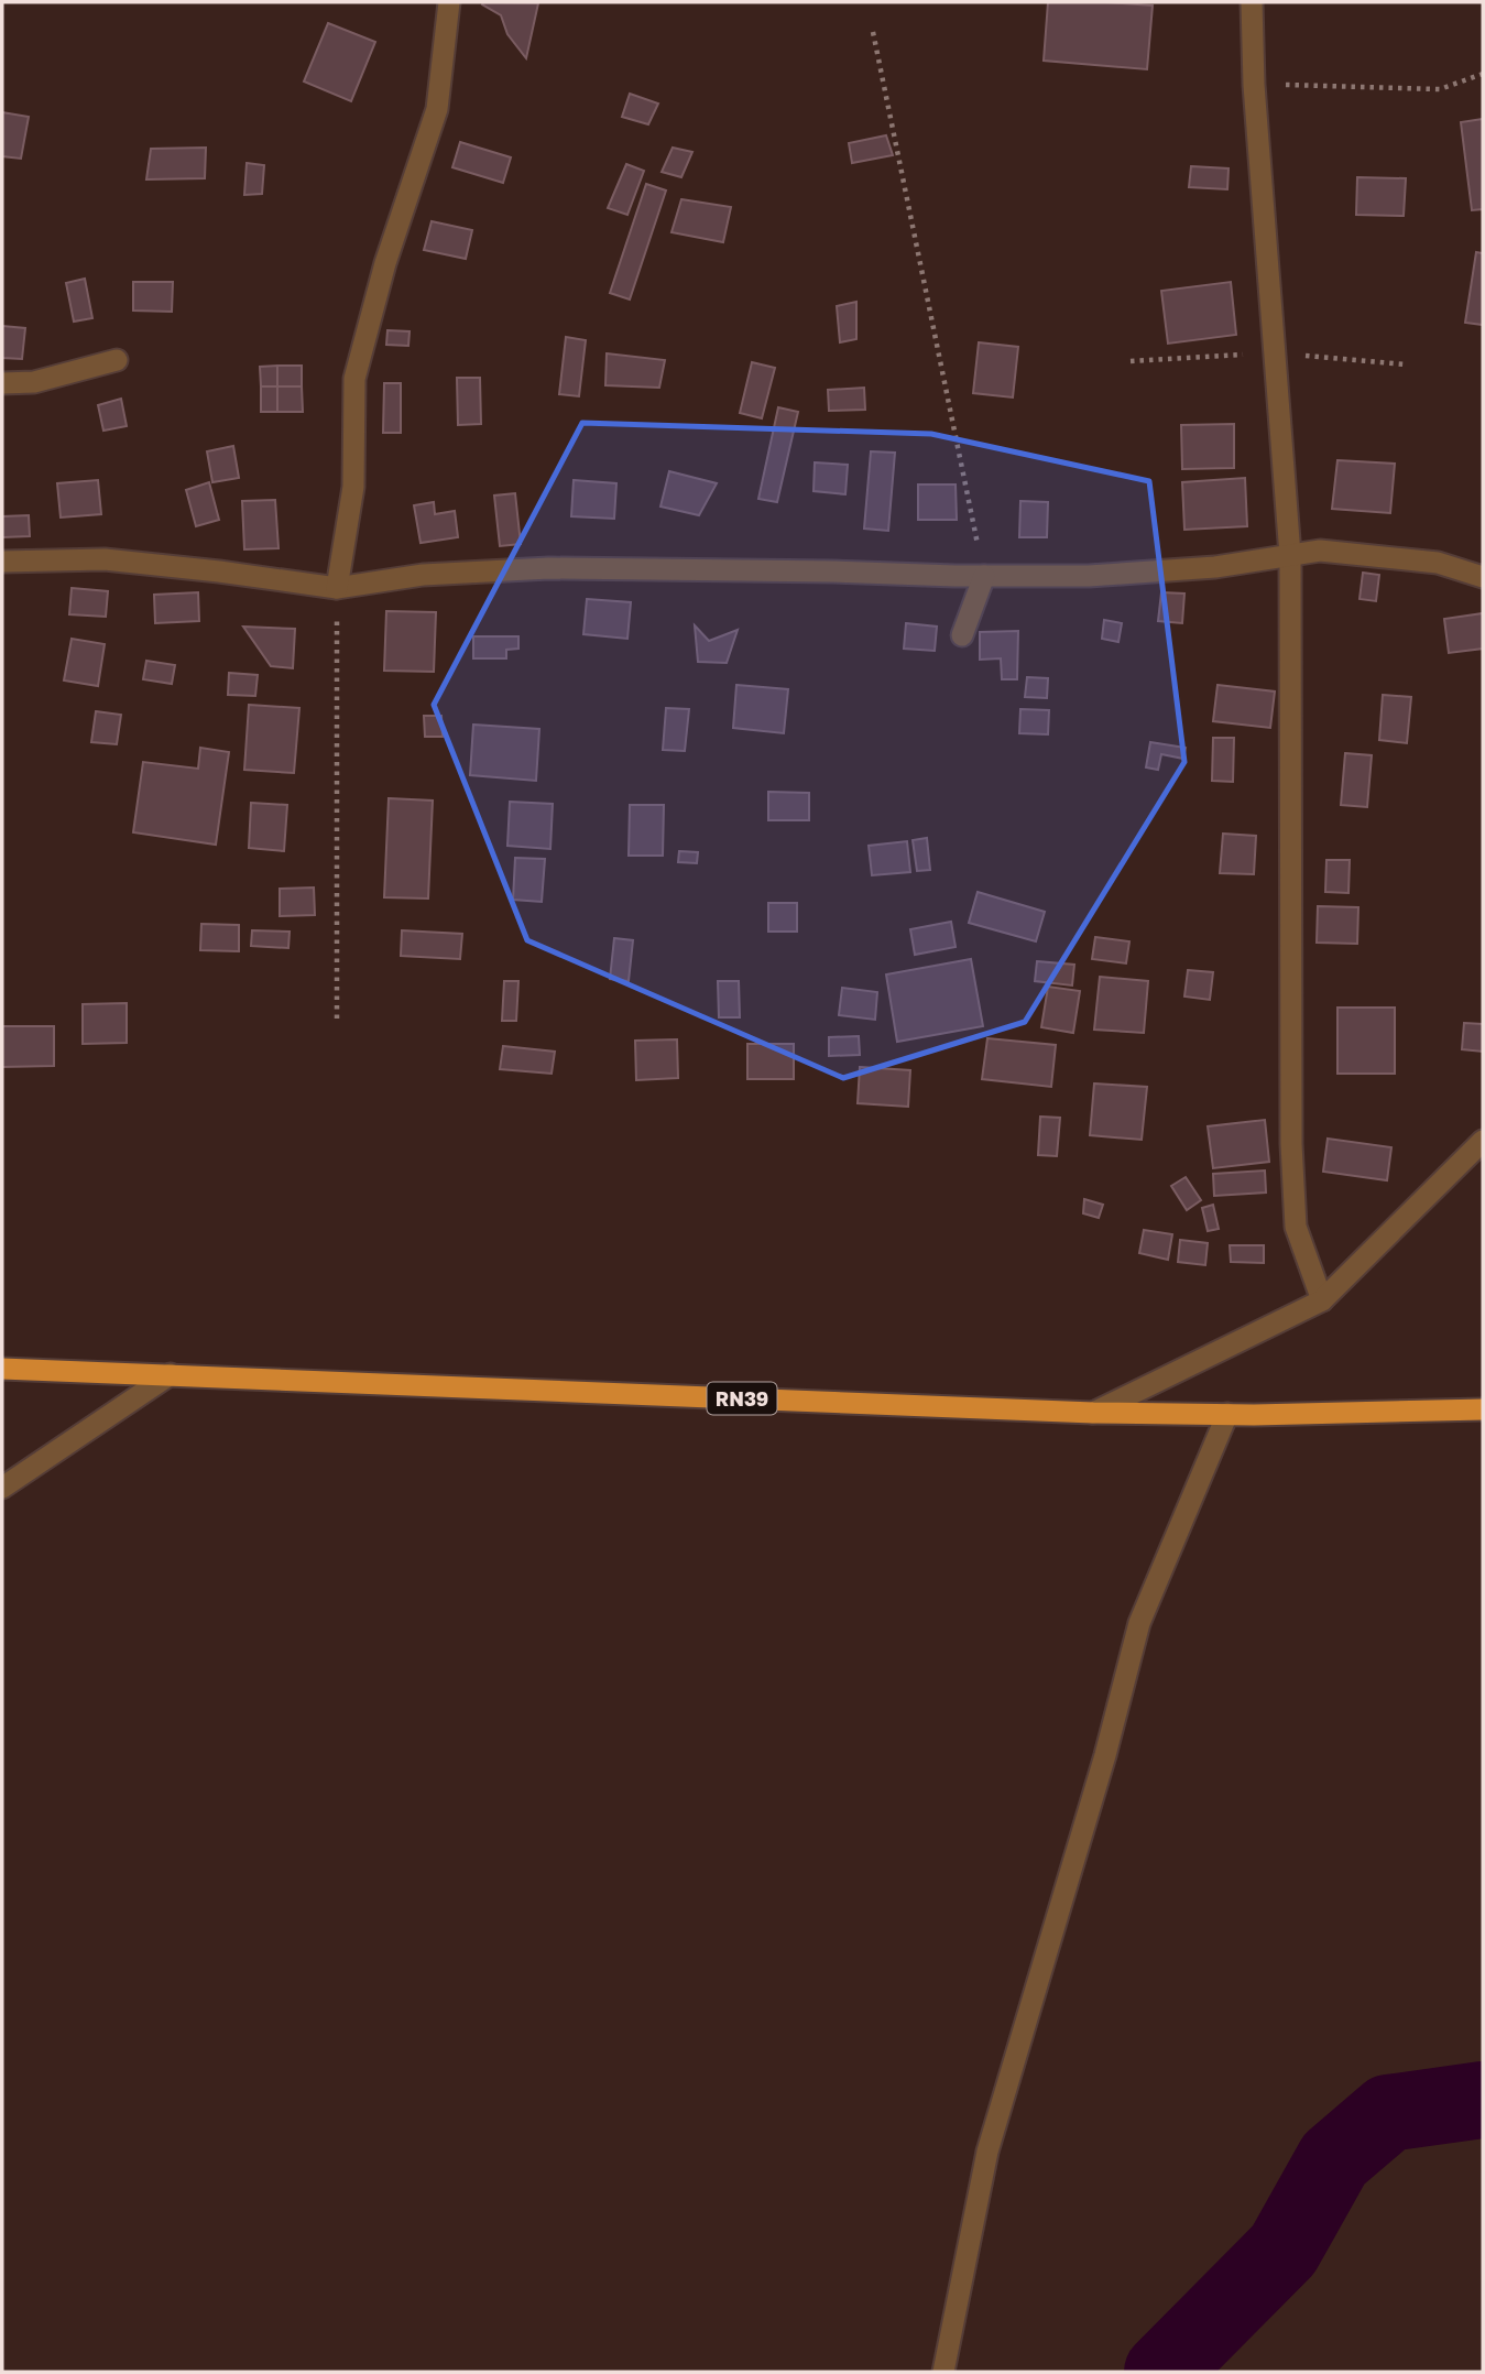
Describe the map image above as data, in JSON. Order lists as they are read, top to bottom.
{
  "streets": {
    "highway": ["RN39"]
  }
}
